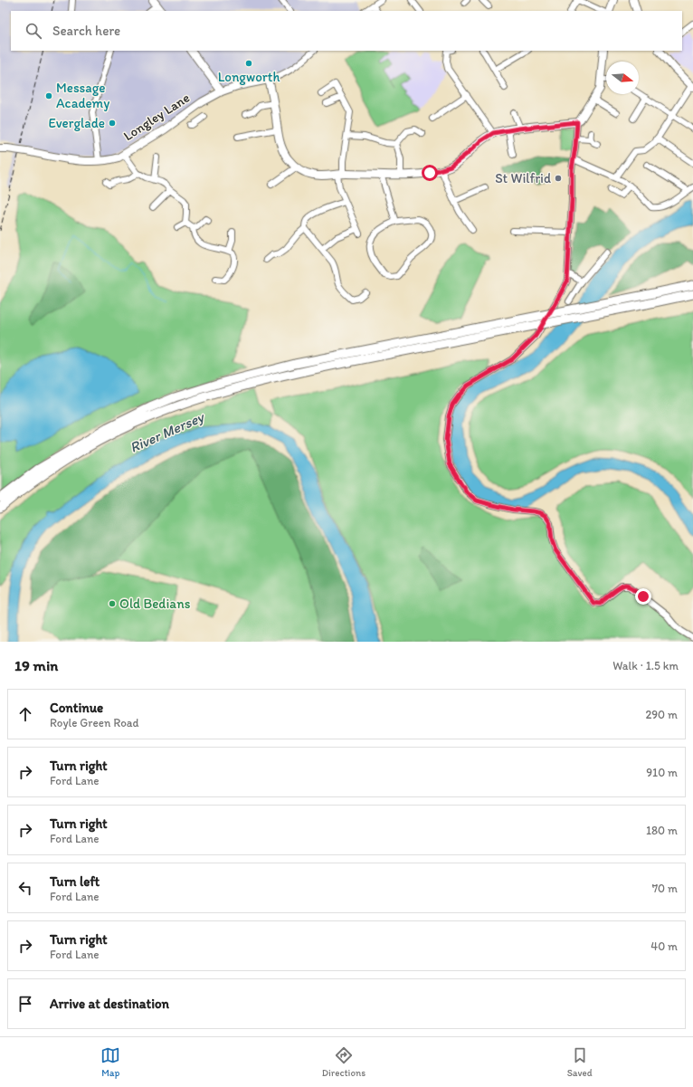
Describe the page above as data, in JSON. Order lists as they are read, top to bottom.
{
  "streets": {
    "main road": ["Longley Lane"]
  },
  "water": ["River Mersey"],
  "places": [
    "Longworth",
    "Message Academy",
    "Everglade",
    "St Wilfrid",
    "Old Bedians"
  ],
  "north": "right",
  "page": {
    "search": "Search here",
    "heading": ["19 min", "Walk · 1.5 km"],
    "list": [
      ["Continue", "Royle Green Road", "290 m"],
      ["Turn right", "Ford Lane", "910 m"],
      ["Turn right", "Ford Lane", "180 m"],
      ["Turn left", "Ford Lane", "70 m"],
      ["Turn right", "Ford Lane", "40 m"],
      "Arrive at destination"
    ],
    "nav": ["Map", "Directions", "Saved"]
  }
}
